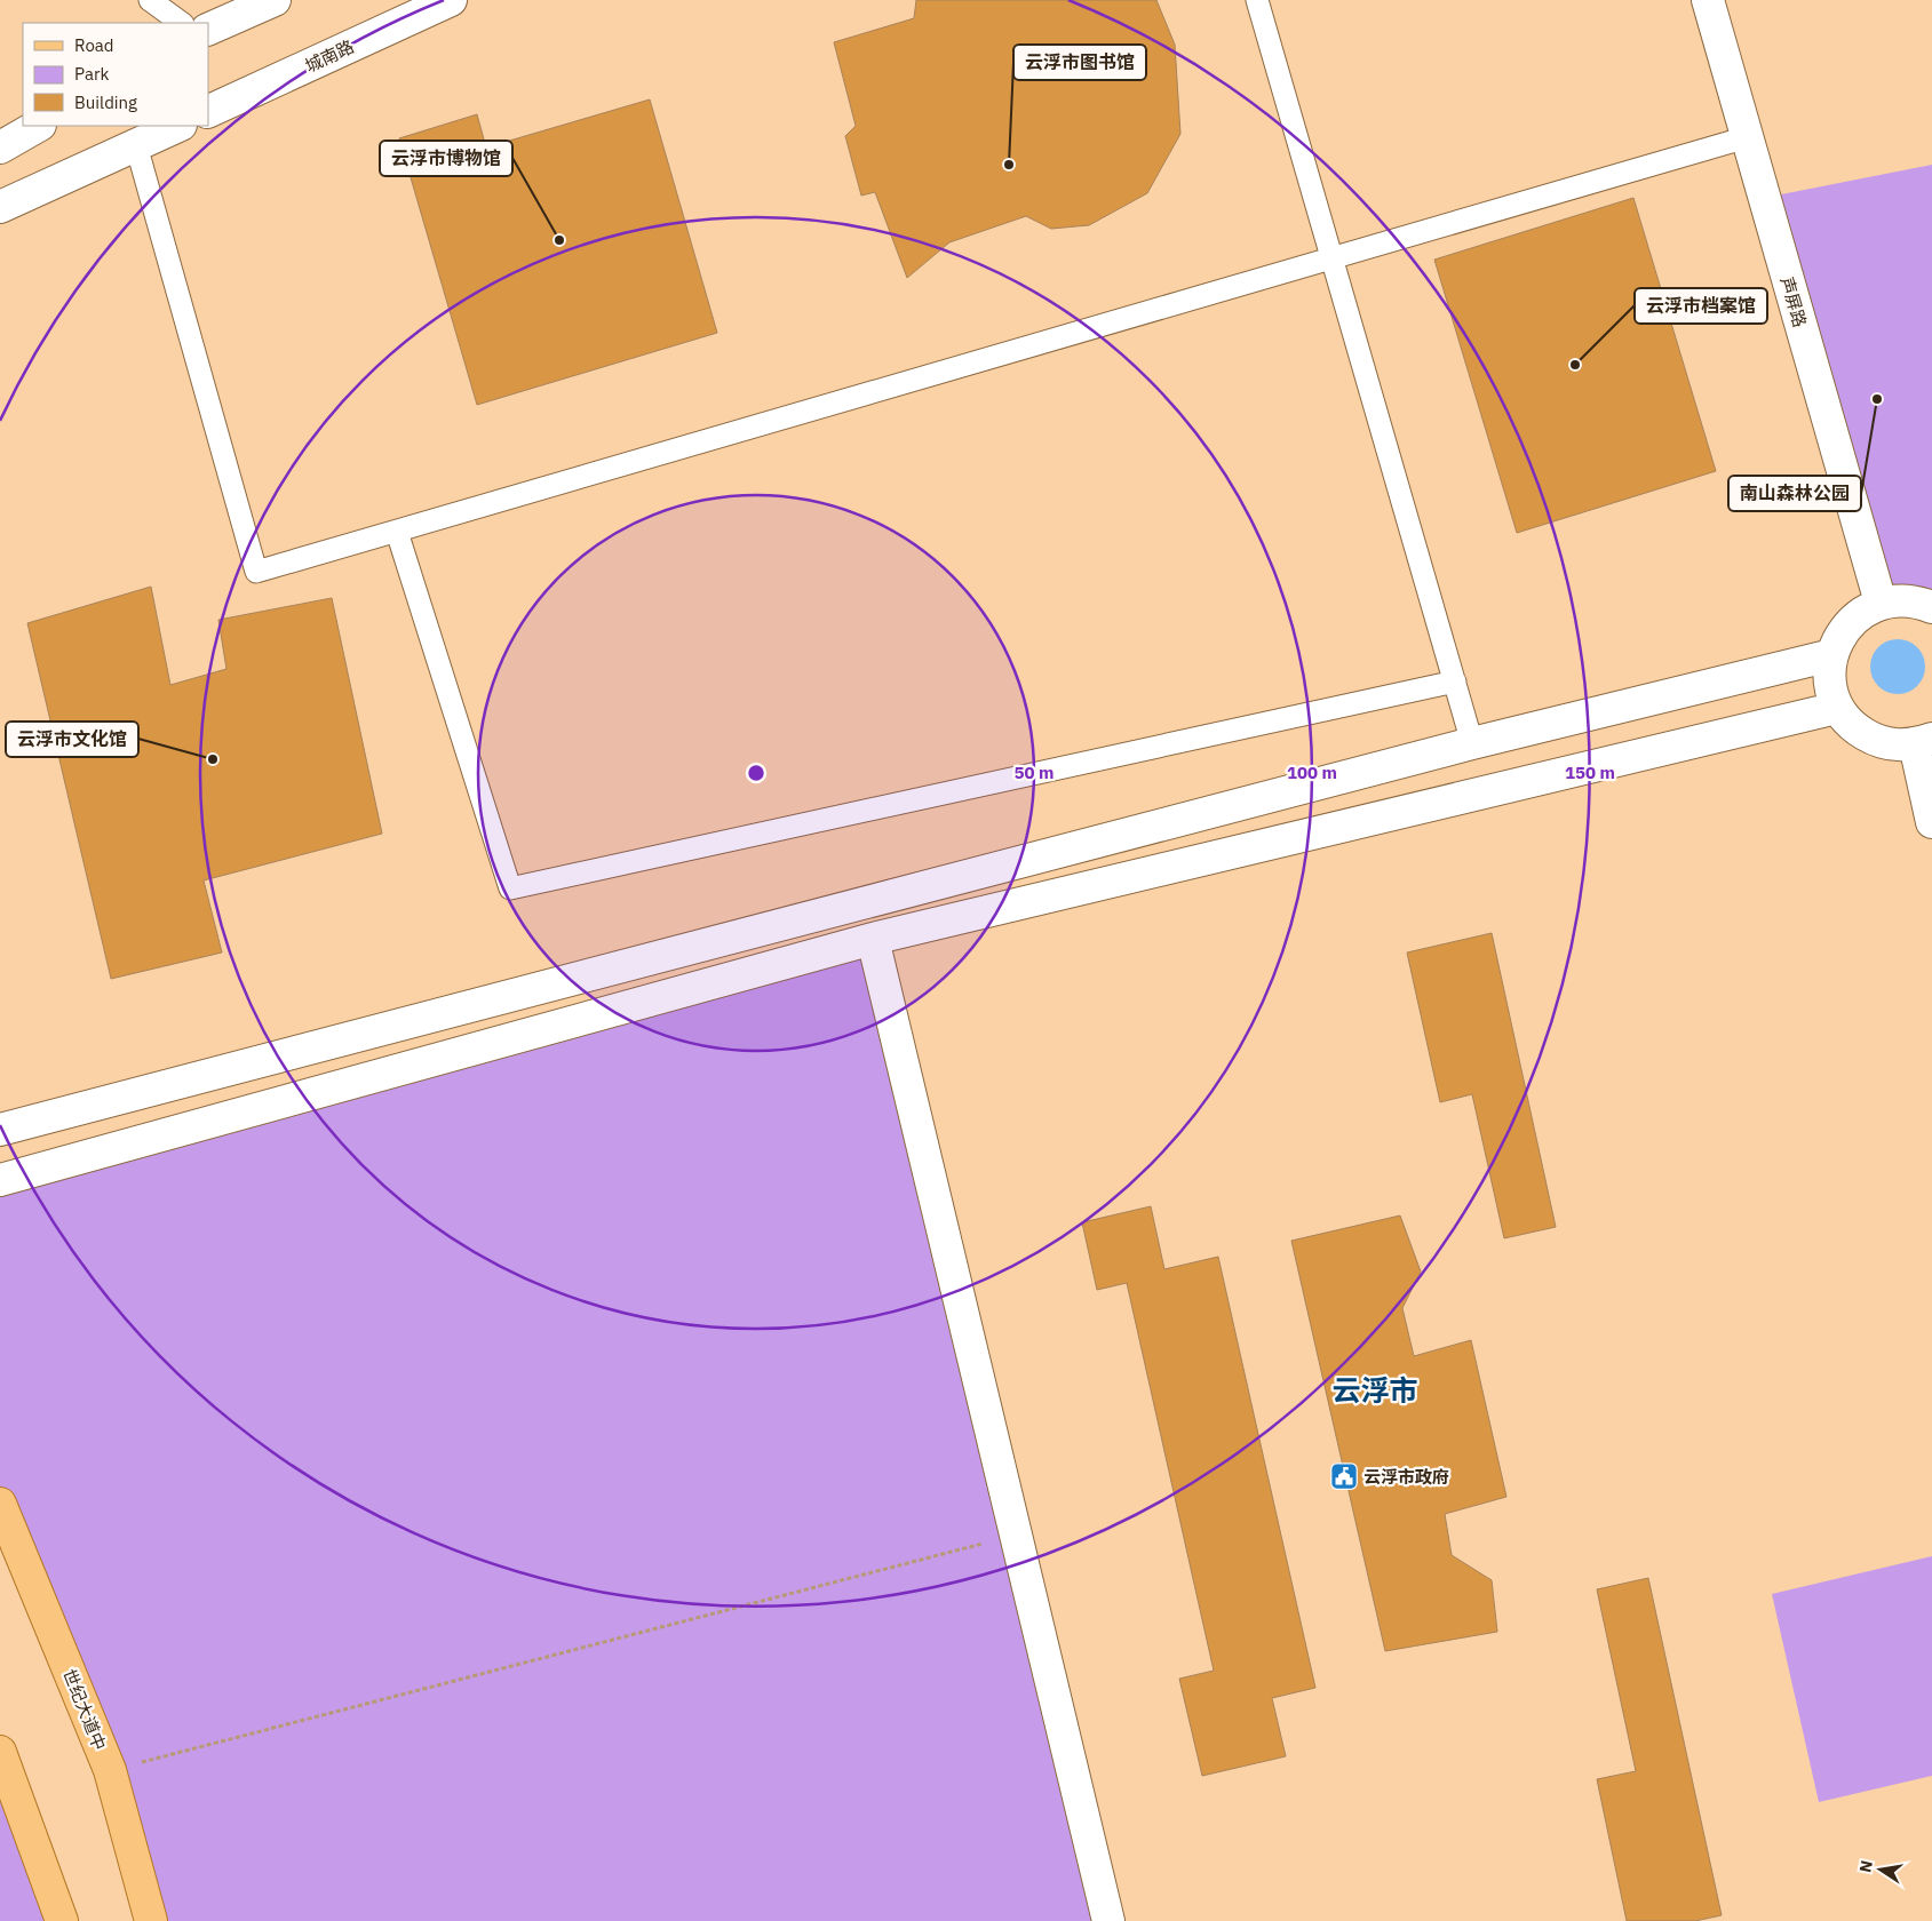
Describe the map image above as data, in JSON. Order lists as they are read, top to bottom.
{
  "streets": {
    "main road": ["世纪大道中"],
    "street": ["城南路", "声屏路"]
  },
  "districts": ["云浮市"],
  "places": {
    "other": [
      "云浮市图书馆",
      "云浮市博物馆",
      "云浮市档案馆",
      "南山森林公园",
      "云浮市文化馆"
    ],
    "public building": ["云浮市政府"]
  },
  "legend": ["Road", "Park", "Building"],
  "north": "left",
  "rings": ["50 m", "100 m", "150 m"]
}
